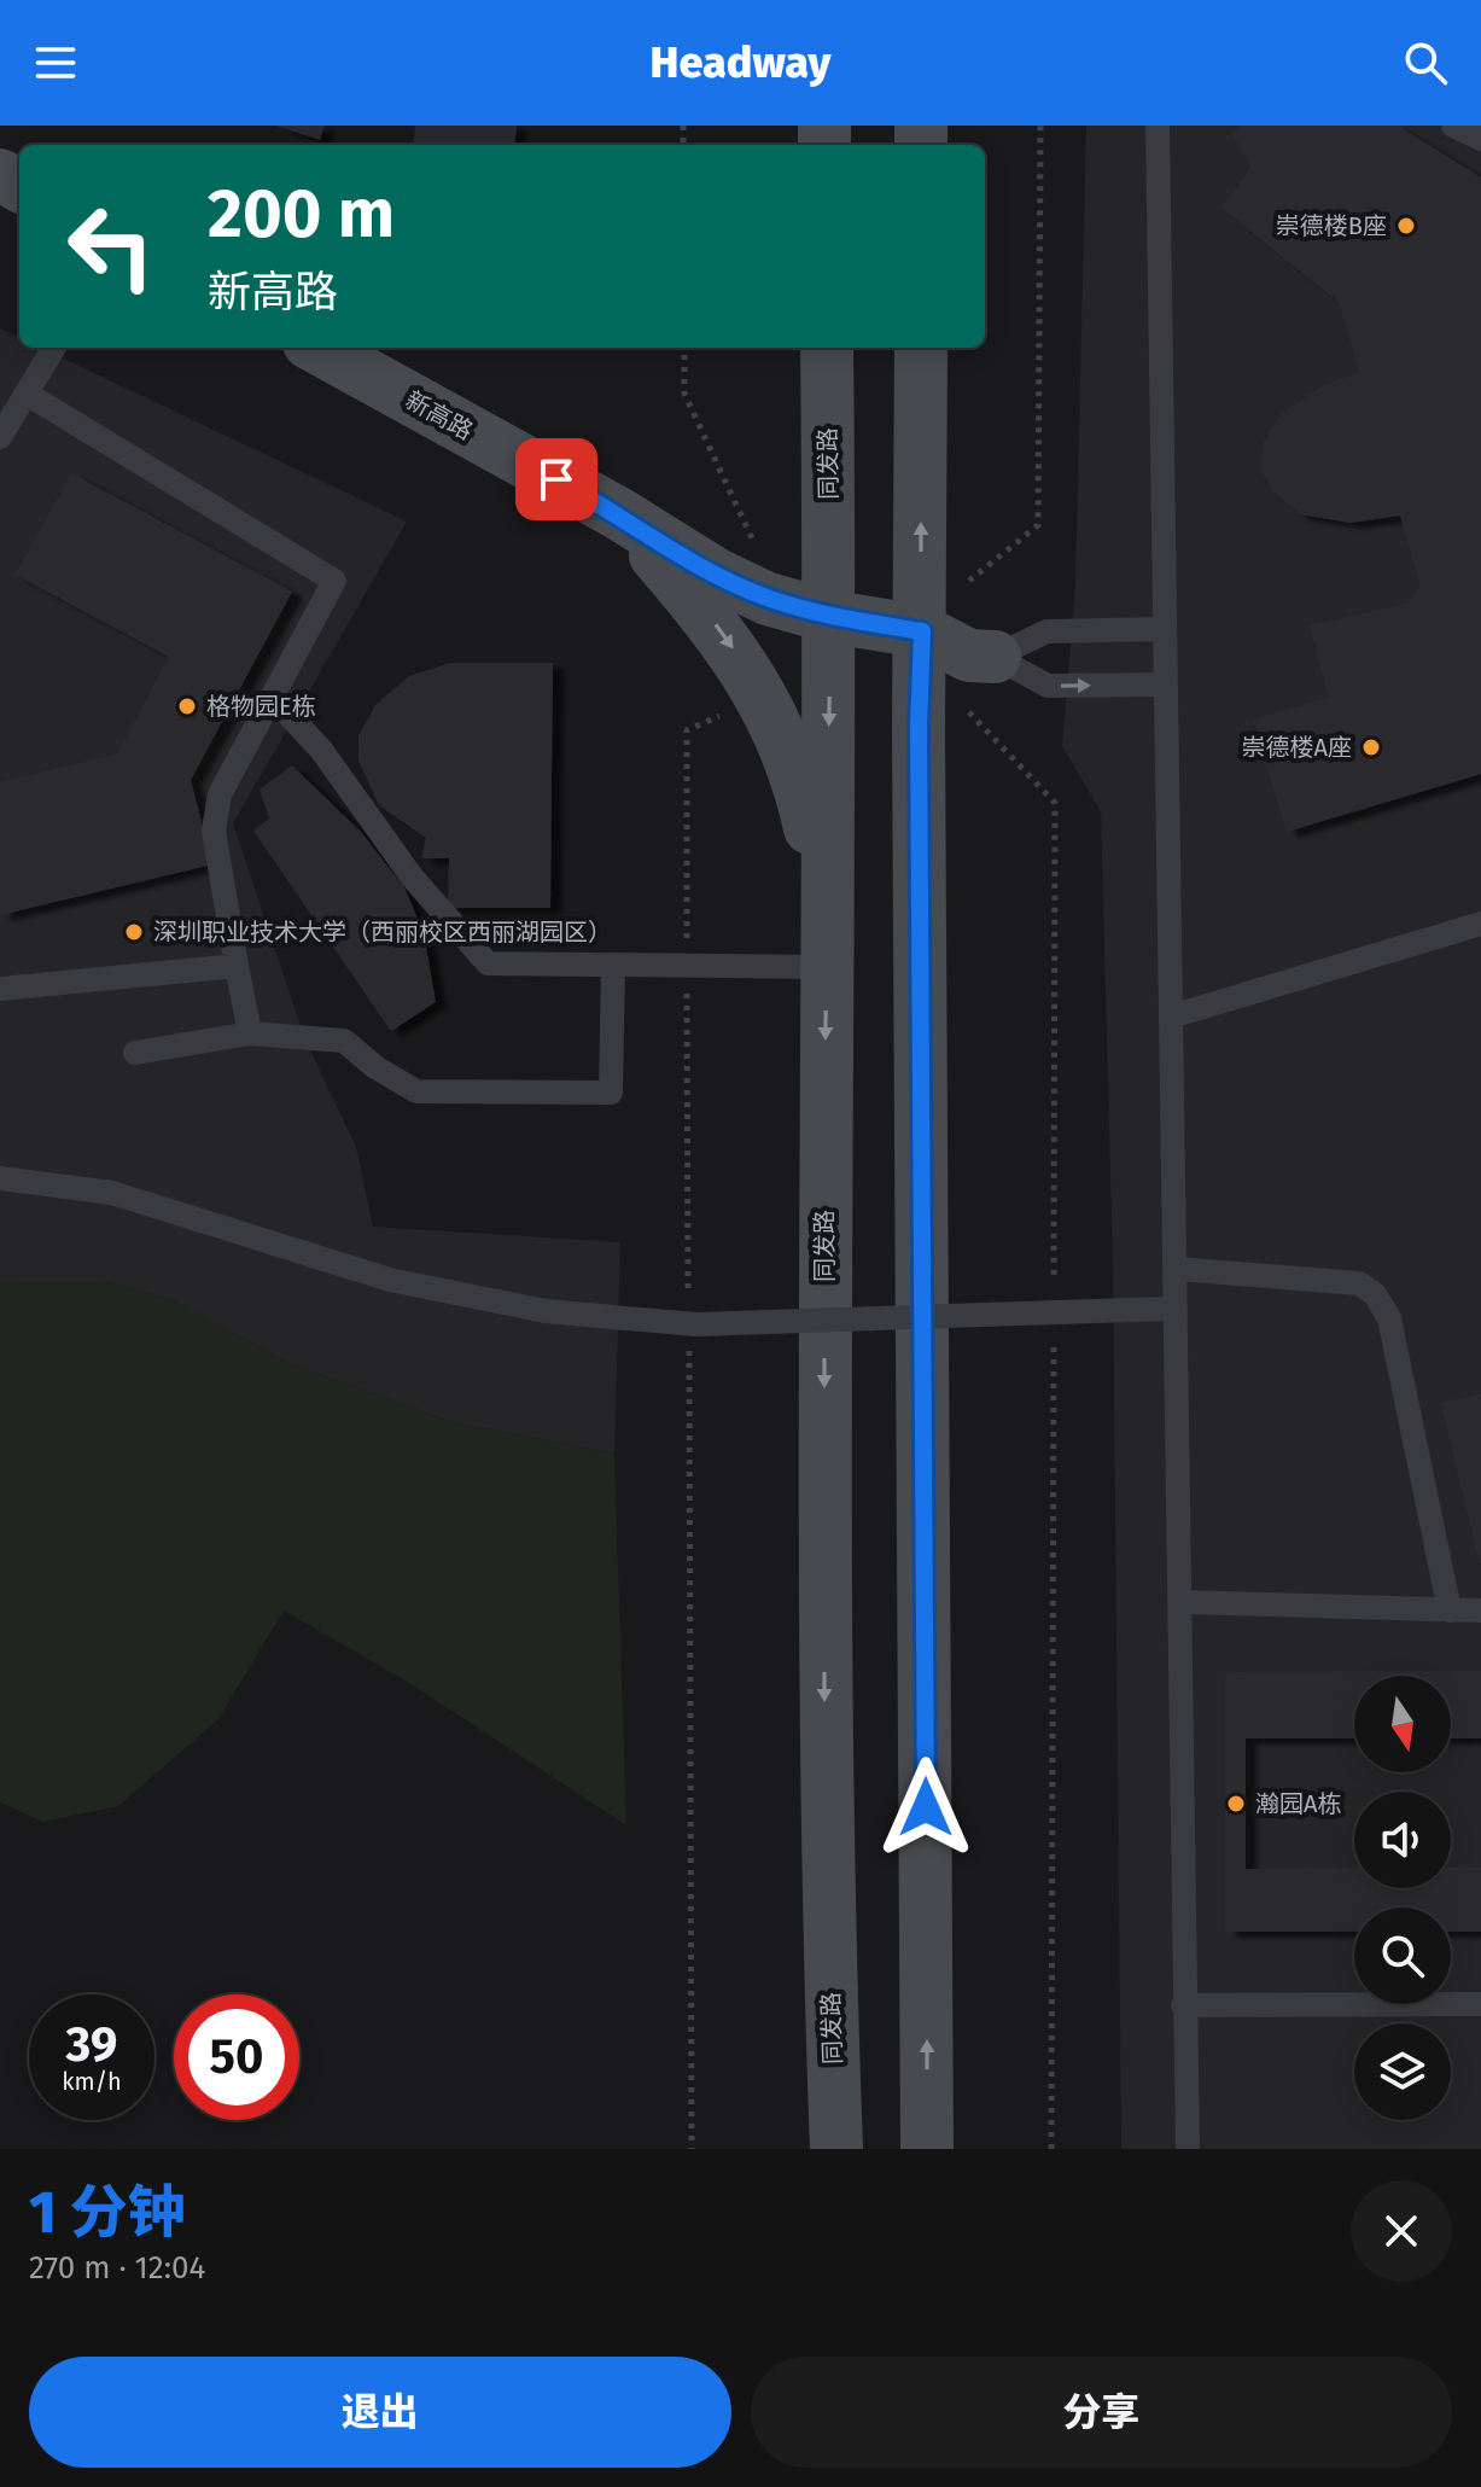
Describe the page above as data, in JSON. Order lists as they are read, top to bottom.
{
  "streets": {
    "main road": ["新高路", "同发路"]
  },
  "crossings": [
    ["新高路", "同发路"]
  ],
  "places": [
    "崇德楼B座",
    "格物园E栋",
    "崇德楼A座",
    "深圳职业技术大学（西丽校区西丽湖园区）",
    "瀚园A栋"
  ],
  "north": "bottom",
  "page": {
    "header": "Headway",
    "turn": ["200 m", "新高路"],
    "speed": "39 km/h",
    "limit": "50",
    "heading": ["1 分钟", "270 m · 12:04"],
    "buttons": ["退出", "分享"]
  }
}
